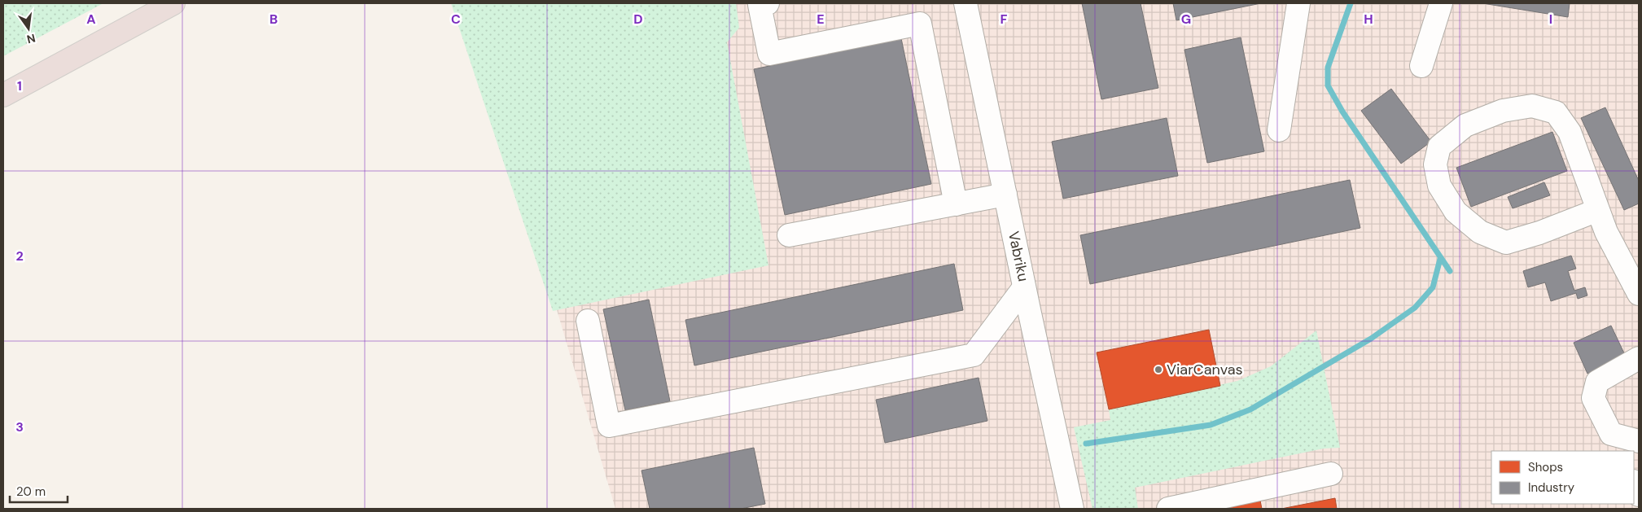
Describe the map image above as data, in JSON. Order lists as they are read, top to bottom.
{
  "streets": {
    "street": ["Vabriku"]
  },
  "places": ["ViarCanvas"],
  "legend": ["Shops", "Industry"],
  "scale_bar": "20 m",
  "north": "bottom",
  "grid": {
    "columns": [
      "A",
      "B",
      "C",
      "D",
      "E",
      "F",
      "G",
      "H",
      "I"
    ],
    "rows": ["1", "2", "3"]
  }
}
